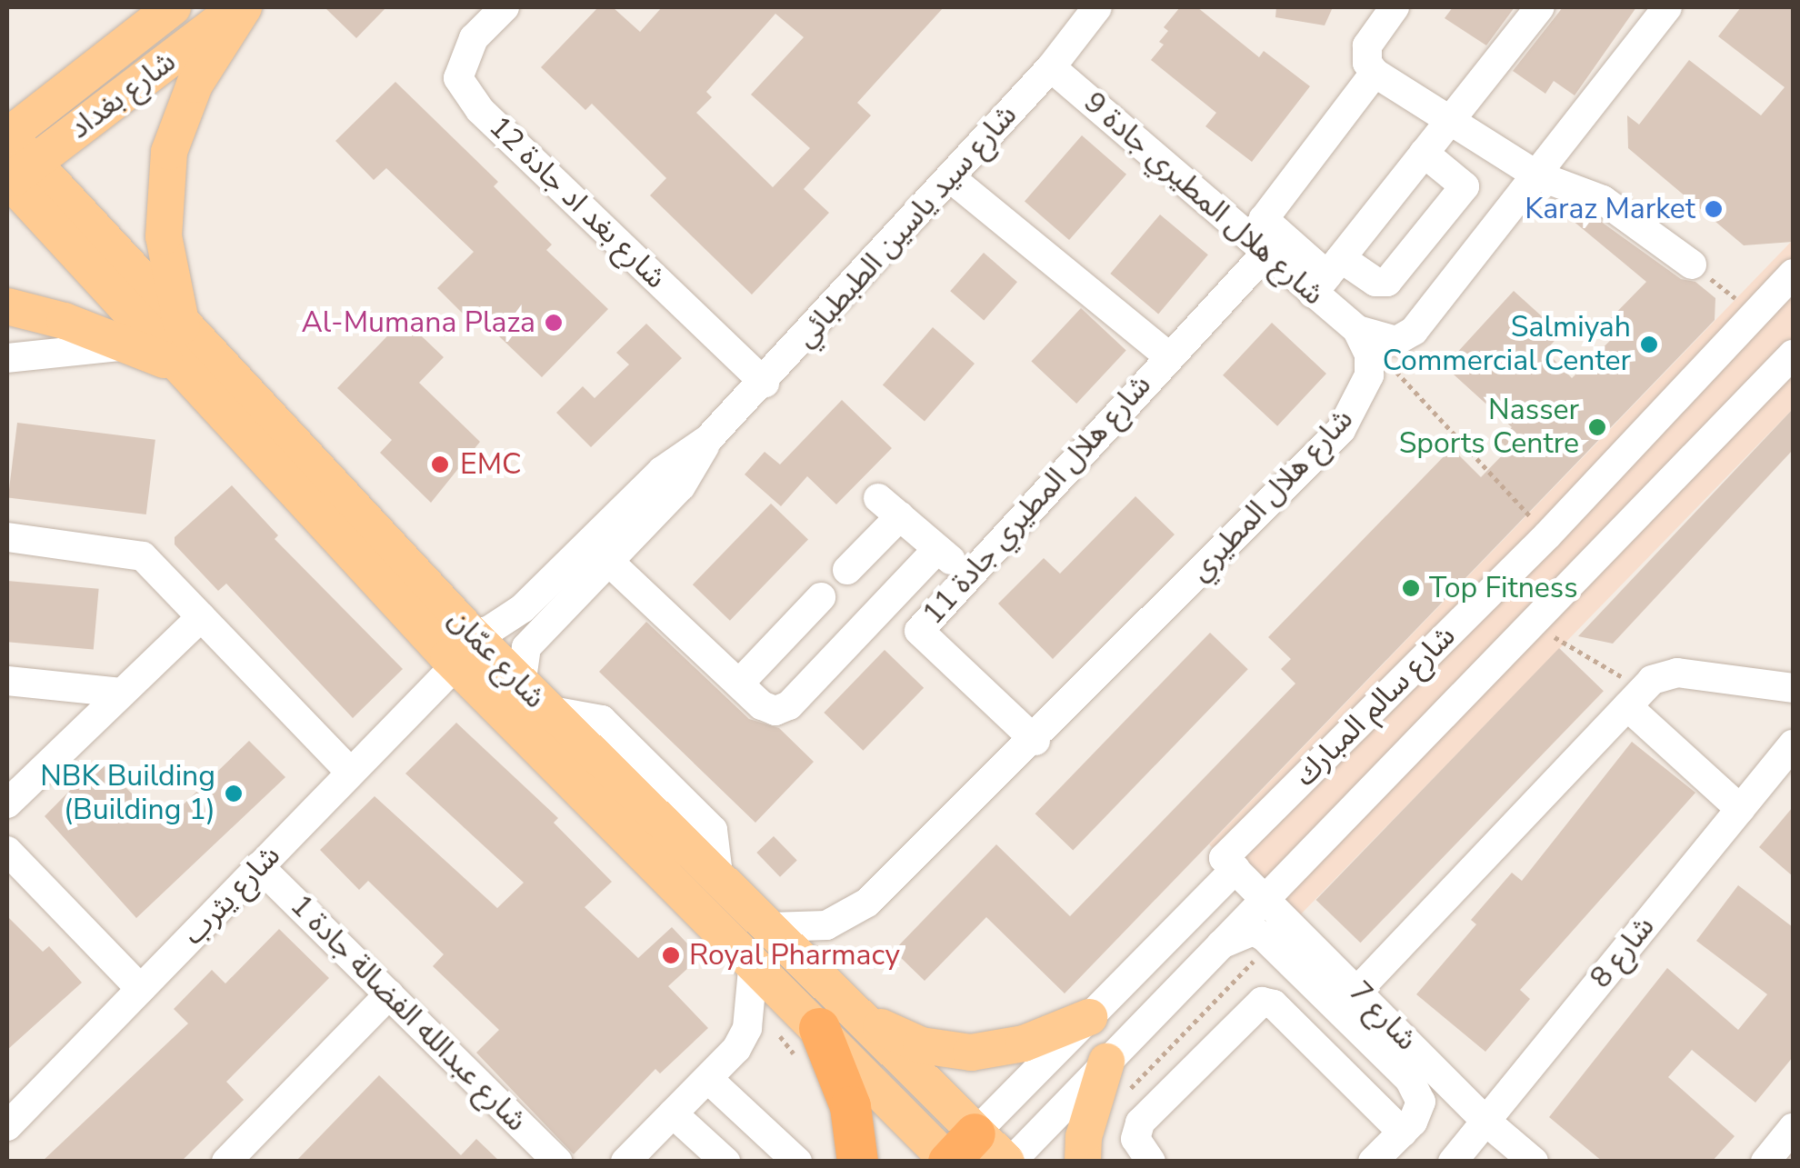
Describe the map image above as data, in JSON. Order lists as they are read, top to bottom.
{
  "streets": {
    "main road": ["شارع بغداد", "شارع عمّان"],
    "street": [
      "شارع هلال المطيري جادة 9",
      "شارع بغد اد جادة 12",
      "شارع سيد ياسين الطبطبائي",
      "شارع هلال المطيري",
      "شارع هلال المطيري جادة 11",
      "شارع سالم المبارك",
      "شارع يثرب",
      "شارع 8",
      "شارع عبدالله الفضالة جادة 1",
      "شارع 7"
    ]
  },
  "crossings": [
    ["شارع بغداد", "شارع عمّان"],
    ["شارع هلال المطيري جادة 9", "شارع سيد ياسين الطبطبائي"],
    ["شارع هلال المطيري جادة 9", "شارع هلال المطيري"],
    ["شارع هلال المطيري جادة 9", "شارع هلال المطيري جادة 11"],
    ["شارع بغد اد جادة 12", "شارع سيد ياسين الطبطبائي"],
    ["شارع سيد ياسين الطبطبائي", "شارع عمّان"],
    ["شارع سيد ياسين الطبطبائي", "شارع يثرب"],
    ["شارع هلال المطيري", "شارع هلال المطيري جادة 11"],
    ["شارع هلال المطيري", "شارع عمّان"],
    ["شارع عمّان", "شارع سالم المبارك"],
    ["شارع عمّان", "شارع يثرب"],
    ["شارع سالم المبارك", "شارع 7"],
    ["شارع يثرب", "شارع عبدالله الفضالة جادة 1"],
    ["شارع 8", "شارع 7"]
  ],
  "places": [
    "Karaz Market",
    "Al-Mumana Plaza",
    "Salmiyah Commercial Center",
    "Nasser Sports Centre",
    "EMC",
    "Top Fitness",
    "NBK Building (Building 1)",
    "Royal Pharmacy"
  ]
}
